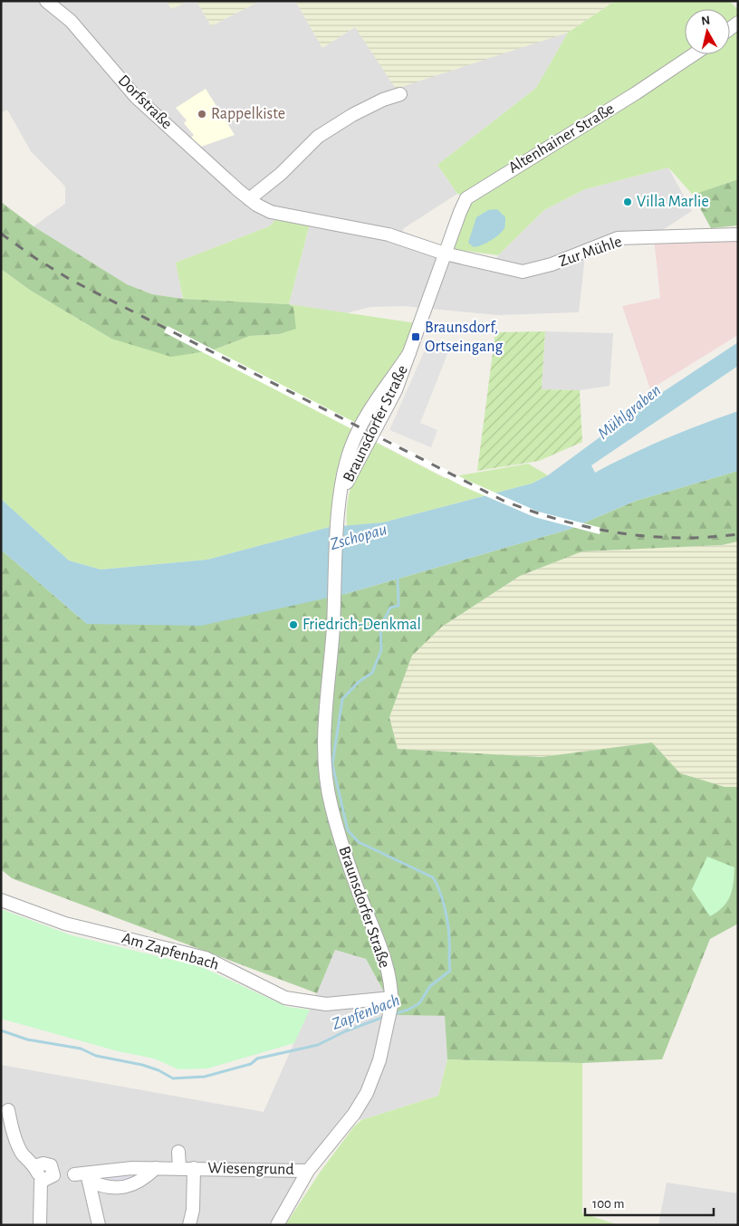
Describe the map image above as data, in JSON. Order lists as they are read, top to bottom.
{
  "streets": {
    "street": [
      "Dorfstraße",
      "Altenhainer Straße",
      "Zur Mühle",
      "Braunsdorfer Straße",
      "Am Zapfenbach",
      "Wiesengrund"
    ]
  },
  "crossings": [
    ["Dorfstraße", "Altenhainer Straße"],
    ["Dorfstraße", "Zur Mühle"],
    ["Dorfstraße", "Braunsdorfer Straße"],
    ["Altenhainer Straße", "Zur Mühle"],
    ["Altenhainer Straße", "Braunsdorfer Straße"],
    ["Zur Mühle", "Braunsdorfer Straße"],
    ["Braunsdorfer Straße", "Am Zapfenbach"],
    ["Braunsdorfer Straße", "Wiesengrund"]
  ],
  "water": ["Mühlgraben", "Zschopau", "Zapfenbach"],
  "places": {
    "other": ["Rappelkiste", "Villa Marlie", "Friedrich-Denkmal"],
    "transit": ["Braunsdorf, Ortseingang"]
  },
  "scale_bar": "100 m",
  "north": "top"
}
